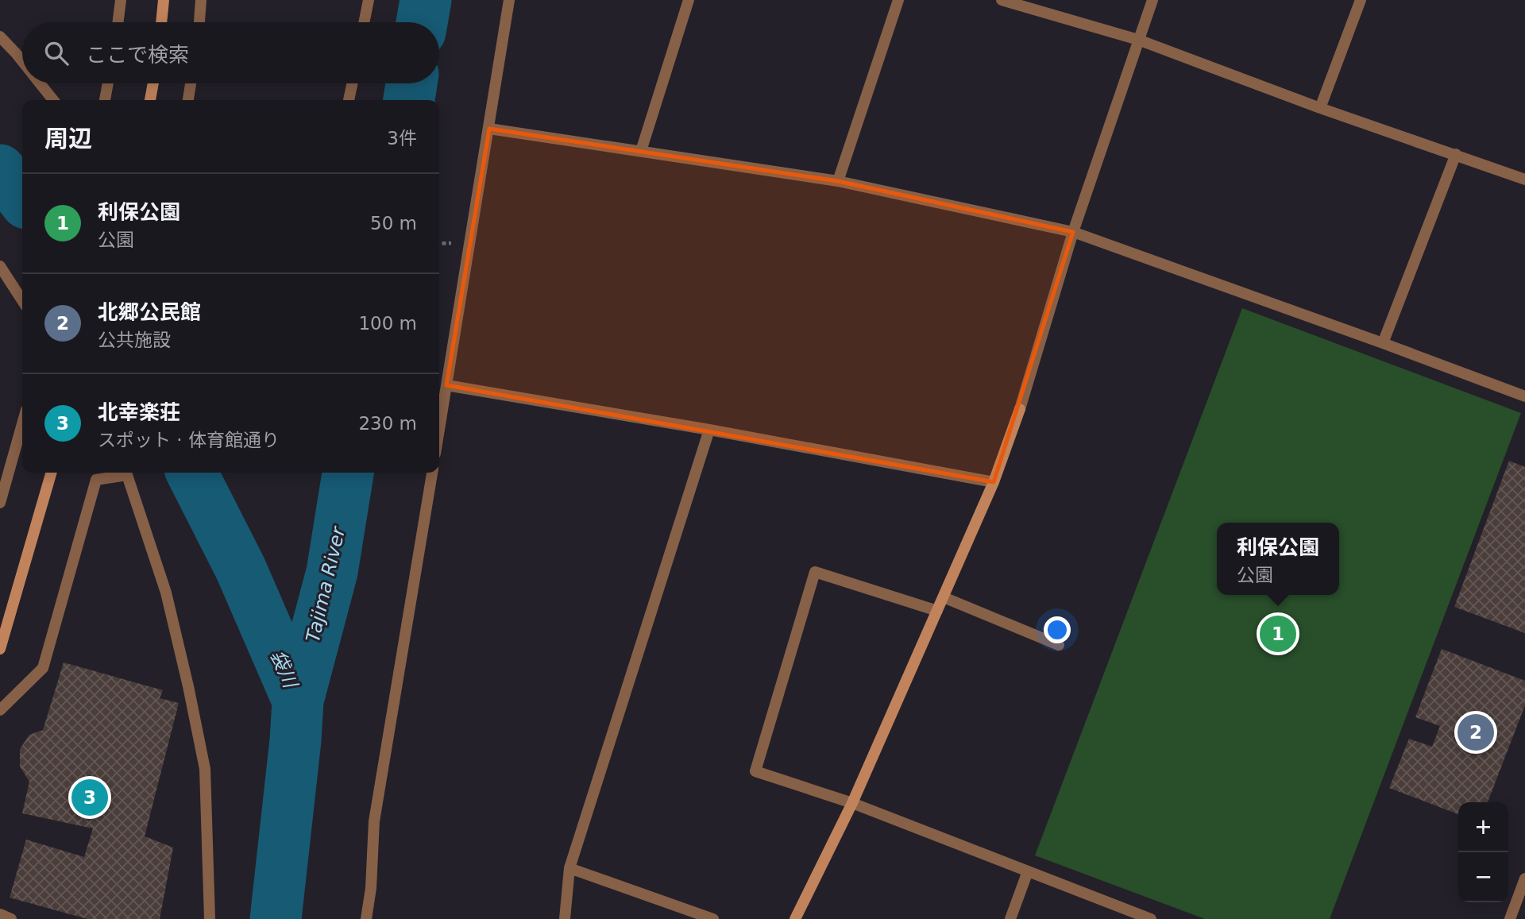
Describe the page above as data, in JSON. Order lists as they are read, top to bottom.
{
  "water": ["Tajima River", "袋川"],
  "page": {
    "search": "ここで検索",
    "heading": ["周辺", "3件"],
    "list": [
      {
        "mark": "1",
        "name": "利保公園",
        "note": "公園",
        "value": "50 m"
      },
      {
        "mark": "2",
        "name": "北郷公民館",
        "note": "公共施設",
        "value": "100 m"
      },
      {
        "mark": "3",
        "name": "北幸楽荘",
        "note": "スポット · 体育館通り",
        "value": "230 m"
      }
    ],
    "popup": ["利保公園", "公園"],
    "pins": ["1", "2", "3"],
    "map_buttons": ["+", "−"]
  }
}
